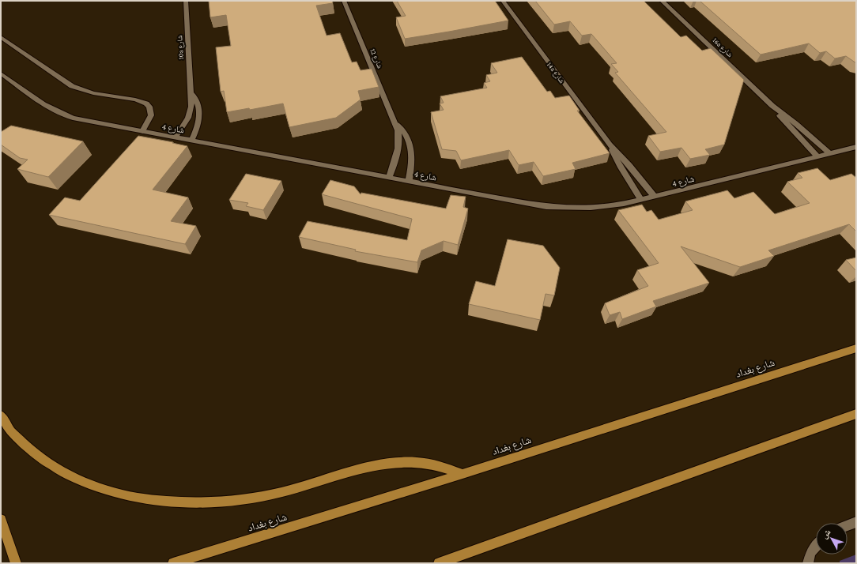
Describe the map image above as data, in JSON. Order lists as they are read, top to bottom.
{
  "streets": {
    "main road": ["شارع بغداد"],
    "street": [
      "10a شارع",
      "16a شارع",
      "شارع 12",
      "14a شارع",
      "شارع 4"
    ]
  },
  "crossings": [
    ["10a شارع", "شارع 4"],
    ["16a شارع", "شارع 4"],
    ["شارع 12", "شارع 4"],
    ["14a شارع", "شارع 4"]
  ],
  "north": "top left"
}
